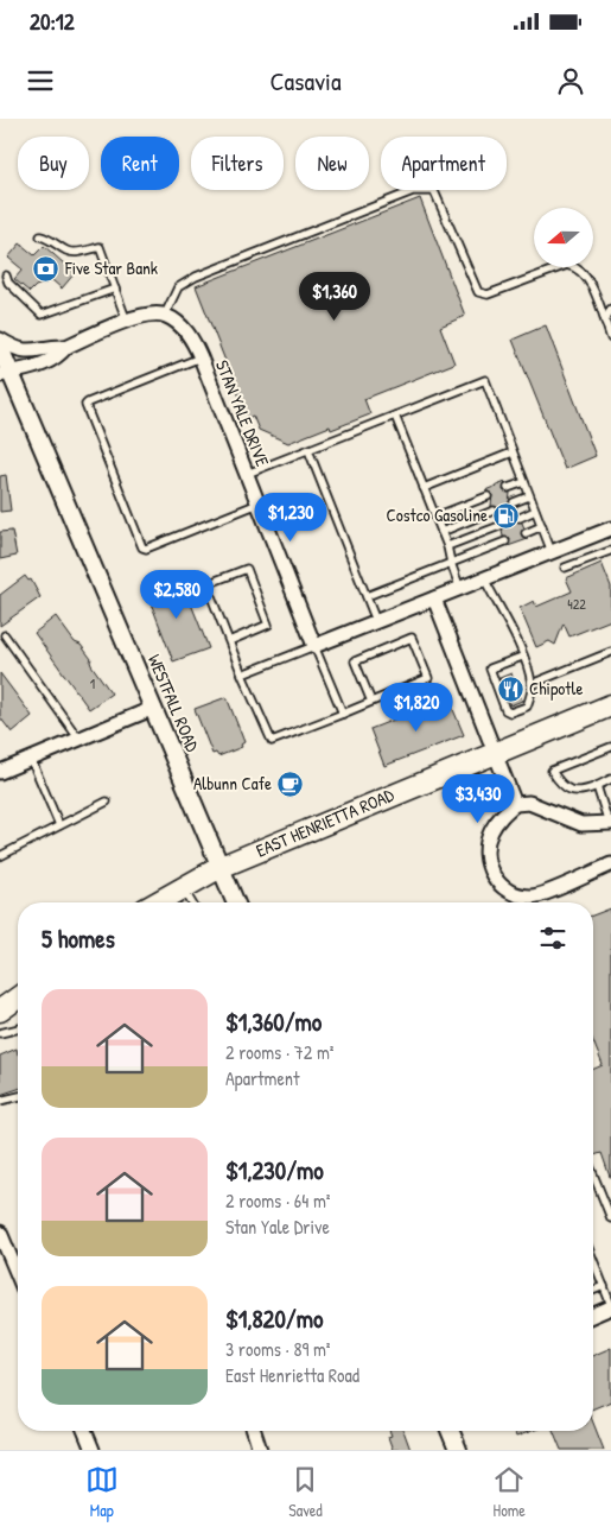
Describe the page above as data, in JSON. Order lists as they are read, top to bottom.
{
  "streets": {
    "main road": ["EAST HENRIETTA ROAD"],
    "street": ["STAN YALE DRIVE", "WESTFALL ROAD"]
  },
  "crossings": [
    ["WESTFALL ROAD", "EAST HENRIETTA ROAD"]
  ],
  "places": {
    "bank": ["Five Star Bank"],
    "fuel station": ["Costco Gasoline"],
    "restaurant": ["Chipotle"],
    "cafe": ["Albunn Cafe"]
  },
  "house_numbers": ["422", "1"],
  "north": "left",
  "page": {
    "status": "20:12",
    "header": "Casavia",
    "chip": [
      "Buy",
      "Rent",
      "Filters",
      "New",
      "Apartment"
    ],
    "price": [
      "$1,360",
      "$1,230",
      "$2,580",
      "$1,820",
      "$3,430"
    ],
    "heading": "5 homes",
    "list": [
      {
        "name": "$1,360/mo",
        "note": "2 rooms · 72 m² · Apartment"
      },
      {
        "name": "$1,230/mo",
        "note": "2 rooms · 64 m² · Stan Yale Drive"
      },
      {
        "name": "$1,820/mo",
        "note": "3 rooms · 89 m² · East Henrietta Road"
      }
    ],
    "tabs": ["Map", "Saved", "Home"]
  }
}
